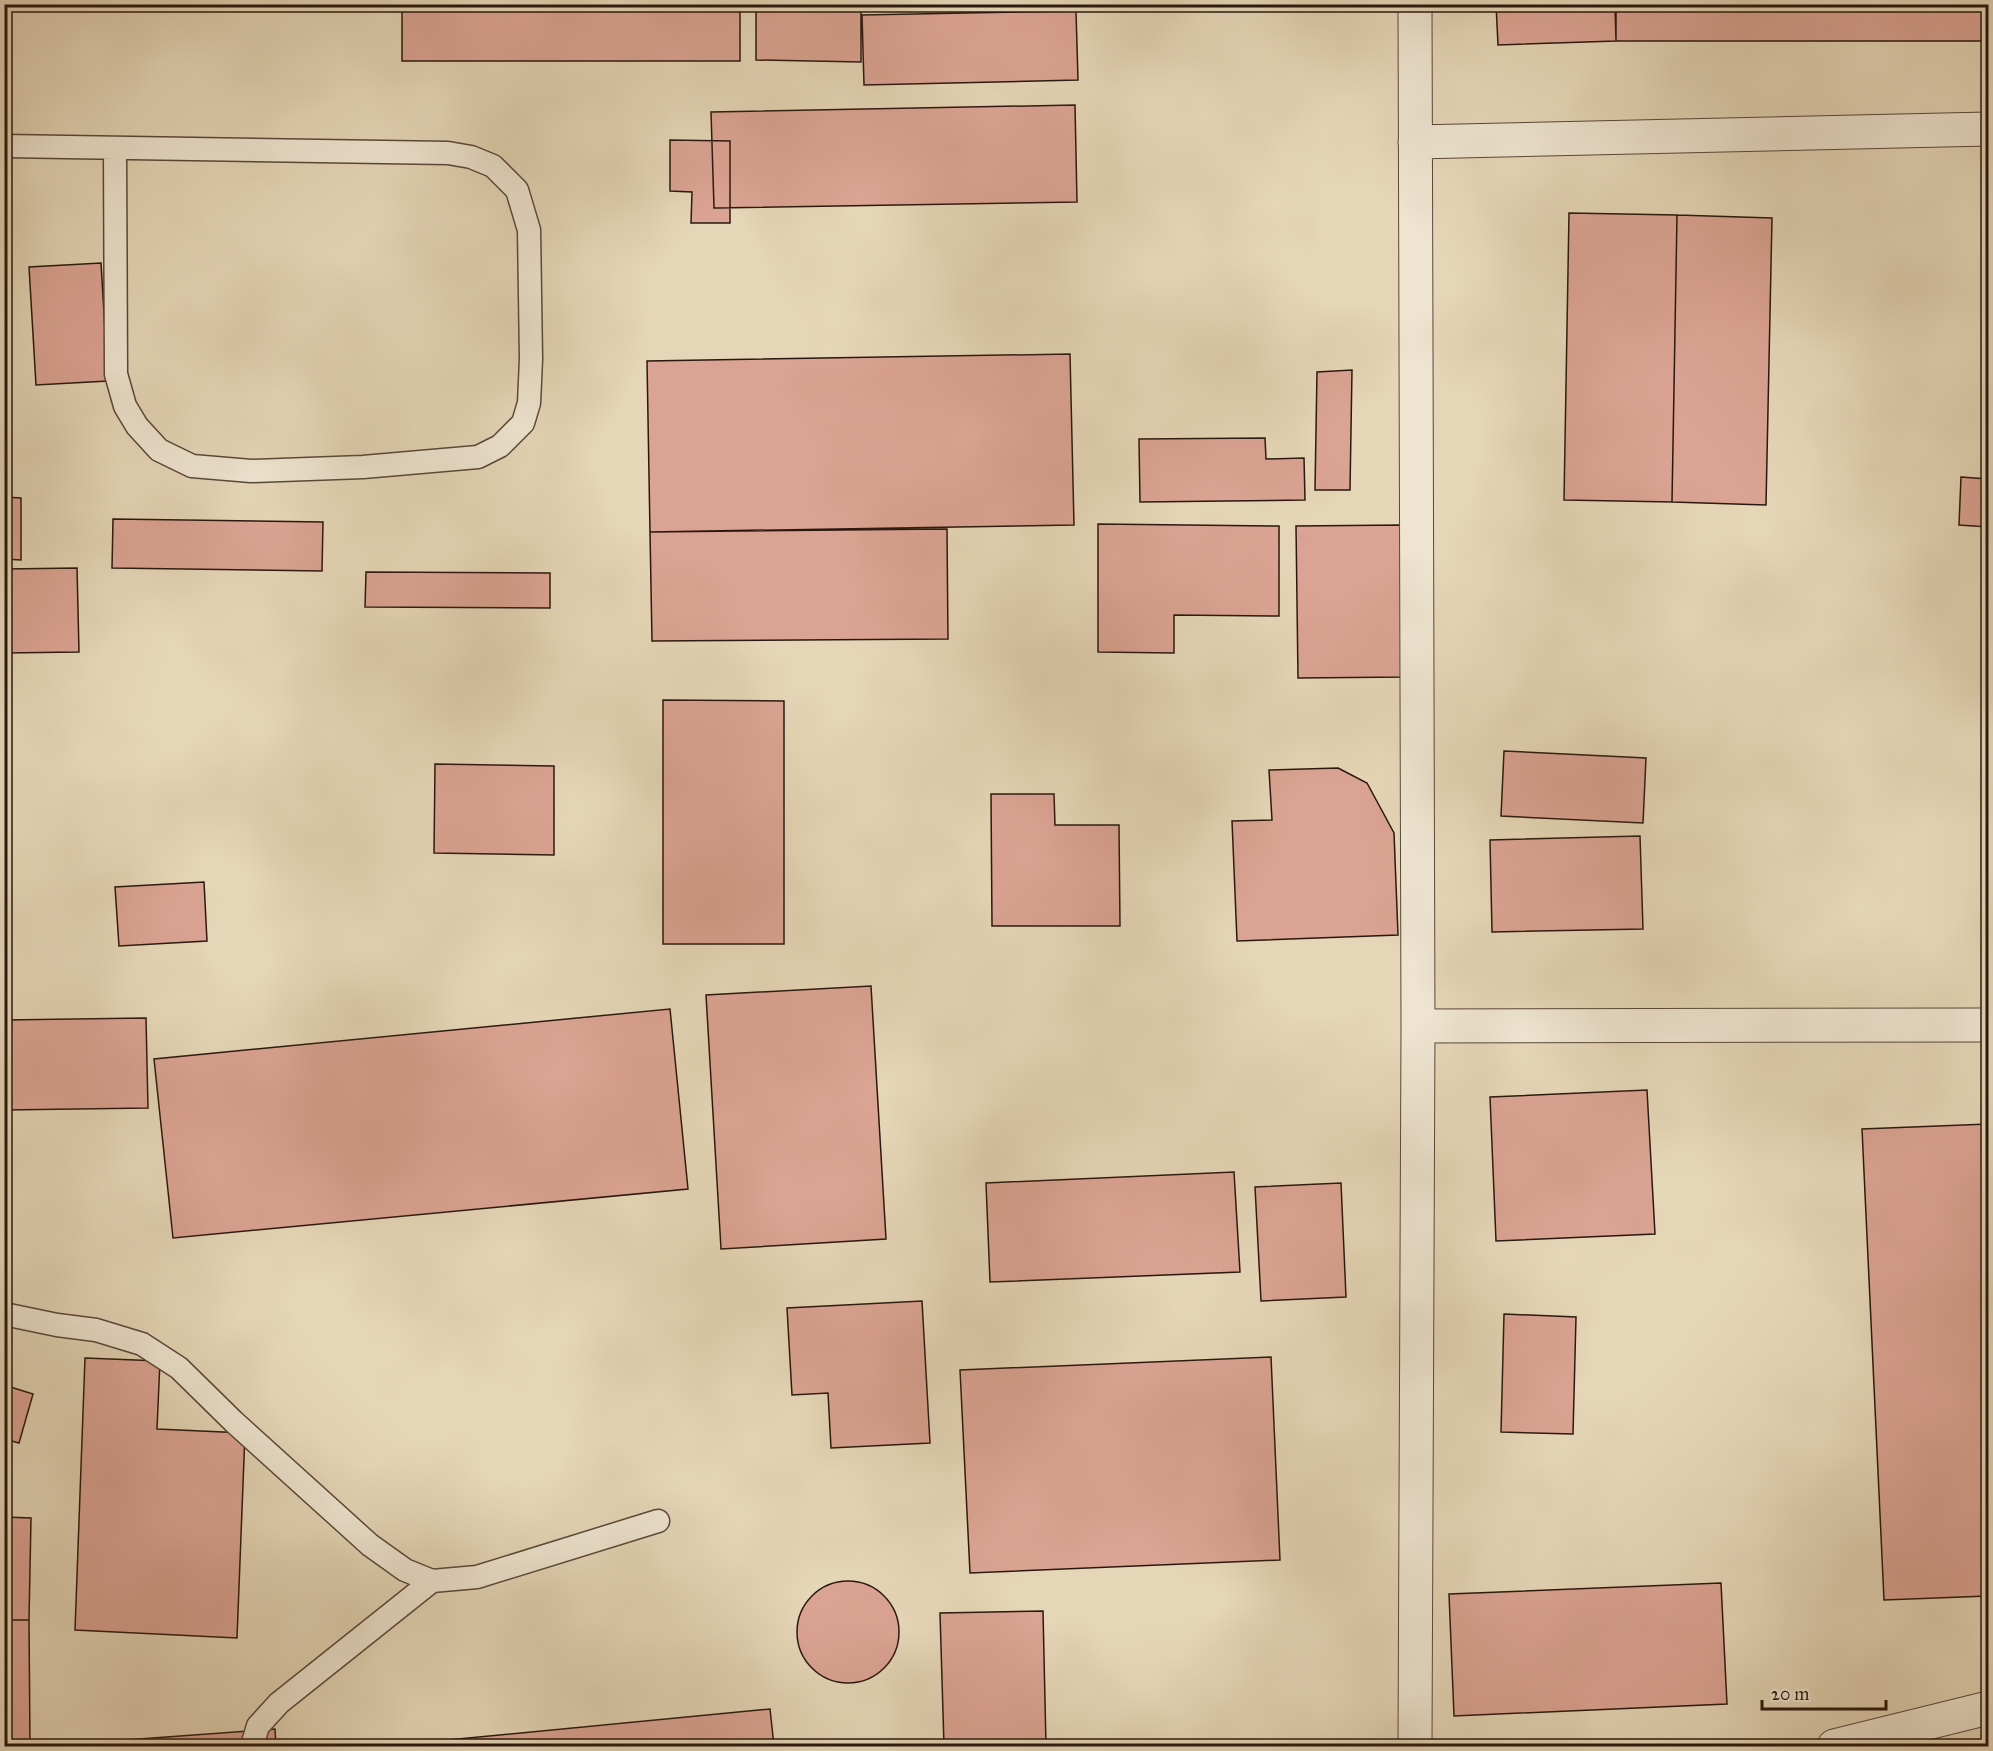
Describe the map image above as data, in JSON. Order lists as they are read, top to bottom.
{
  "scale_bar": "20 m"
}
